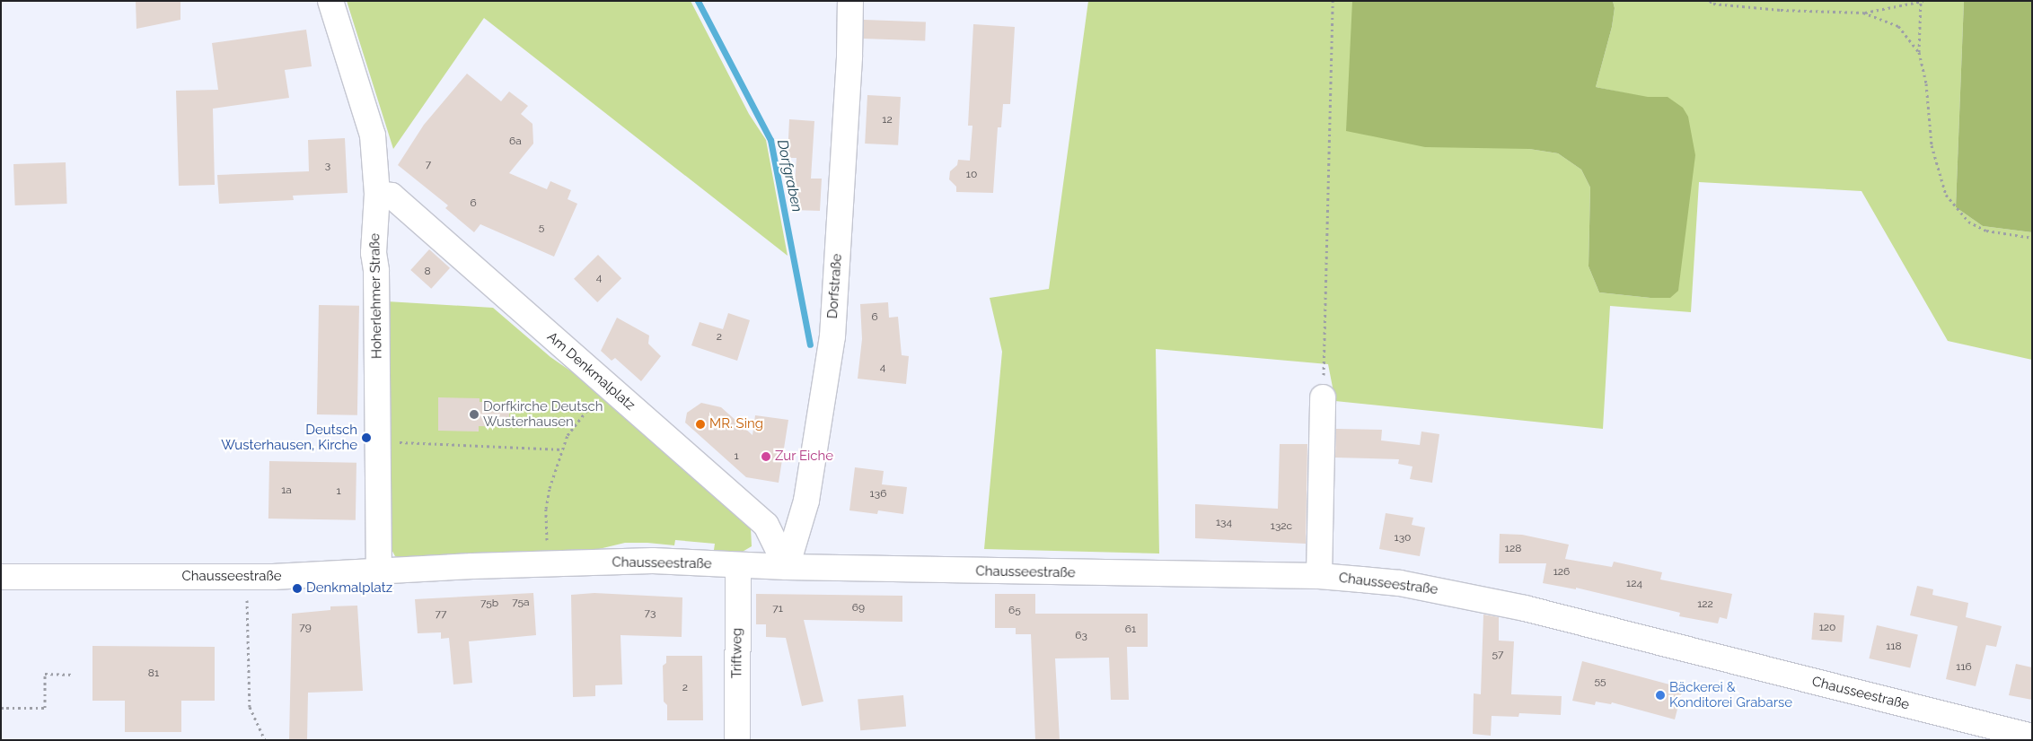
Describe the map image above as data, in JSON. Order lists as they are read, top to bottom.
{
  "streets": {
    "main road": [
      "Dorfstraße",
      "Hoherlehmer Straße",
      "Am Denkmalplatz",
      "Chausseestraße",
      "Triftweg"
    ]
  },
  "crossings": [
    ["Dorfstraße", "Am Denkmalplatz"],
    ["Dorfstraße", "Chausseestraße"],
    ["Hoherlehmer Straße", "Am Denkmalplatz"],
    ["Hoherlehmer Straße", "Chausseestraße"],
    ["Am Denkmalplatz", "Chausseestraße"],
    ["Chausseestraße", "Triftweg"]
  ],
  "water": ["Dorfgraben"],
  "places": [
    "Dorfkirche Deutsch Wusterhausen",
    "MR. Sing",
    "Deutsch Wusterhausen, Kirche",
    "Zur Eiche",
    "Denkmalplatz",
    "Bäckerei & Konditorei Grabarse"
  ],
  "house_numbers": [
    "12",
    "6a",
    "7",
    "3",
    "10",
    "6",
    "5",
    "8",
    "4",
    "6",
    "2",
    "4",
    "1",
    "1a",
    "1",
    "136",
    "134",
    "132c",
    "130",
    "128",
    "126",
    "124",
    "75a",
    "75b",
    "122",
    "69",
    "71",
    "65",
    "73",
    "77",
    "79",
    "120",
    "61",
    "63",
    "118",
    "57",
    "116",
    "81",
    "55",
    "2"
  ]
}
